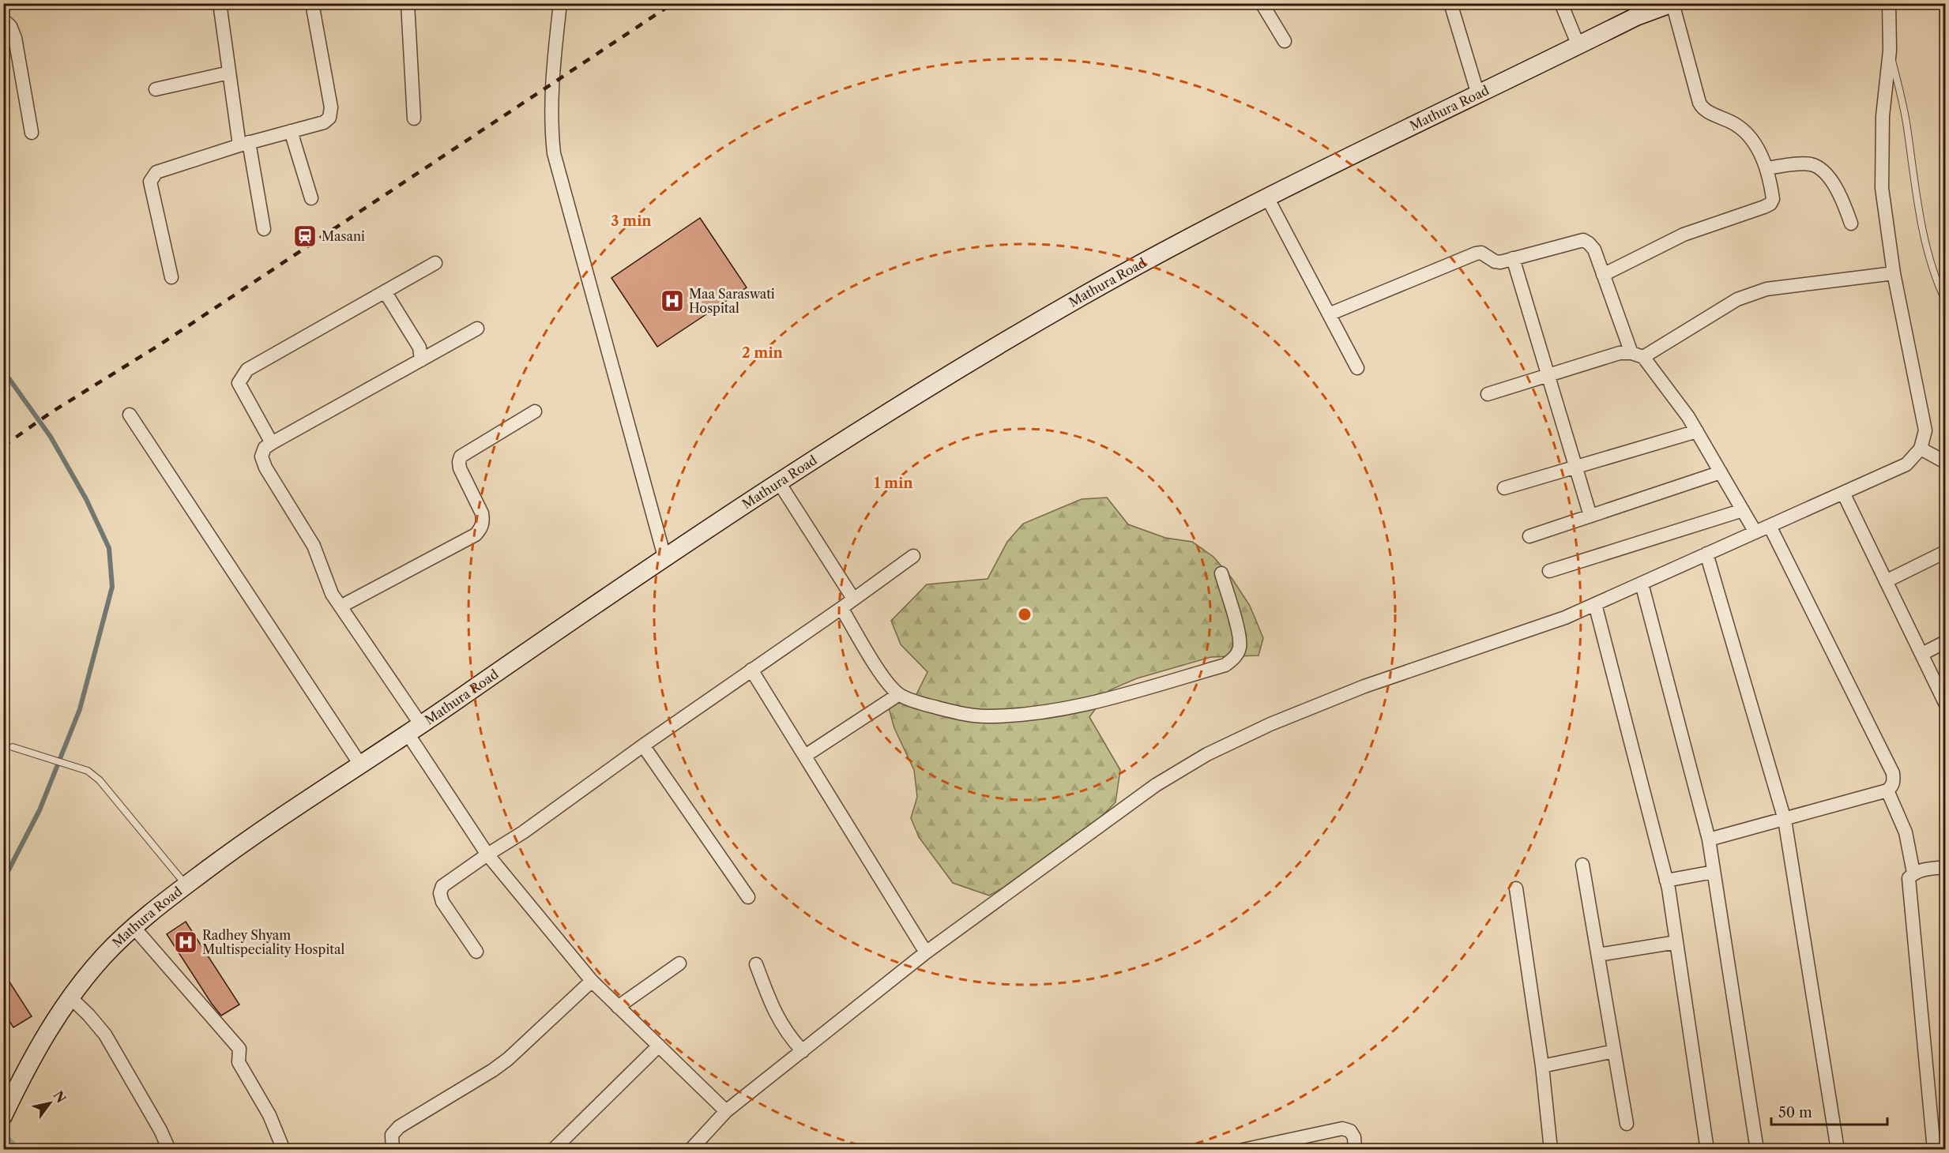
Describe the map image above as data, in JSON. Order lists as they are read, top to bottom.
{
  "streets": {
    "main road": ["Mathura Road"]
  },
  "places": {
    "station": ["Masani"],
    "hospital": ["Maa Saraswati Hospital", "Radhey Shyam Multispeciality Hospital"]
  },
  "scale_bar": "50 m",
  "north": "top right",
  "rings": ["3 min", "2 min", "1 min"]
}
